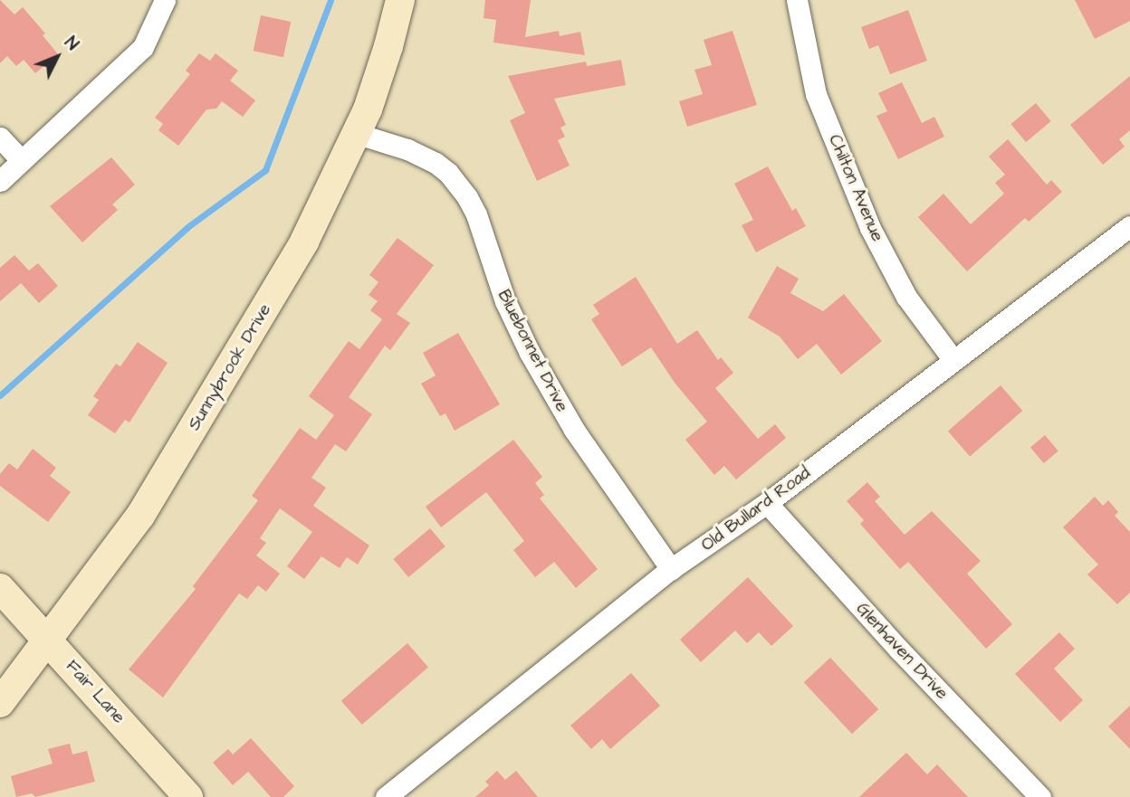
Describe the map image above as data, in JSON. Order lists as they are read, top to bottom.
{
  "streets": {
    "main road": ["Sunnybrook Drive", "Fair Lane"],
    "street": [
      "Chilton Avenue",
      "Bluebonnet Drive",
      "Old Bullard Road",
      "Glenhaven Drive"
    ]
  },
  "crossings": [
    ["Chilton Avenue", "Old Bullard Road"],
    ["Bluebonnet Drive", "Sunnybrook Drive"],
    ["Bluebonnet Drive", "Old Bullard Road"],
    ["Sunnybrook Drive", "Fair Lane"],
    ["Old Bullard Road", "Glenhaven Drive"]
  ],
  "north": "top right"
}
